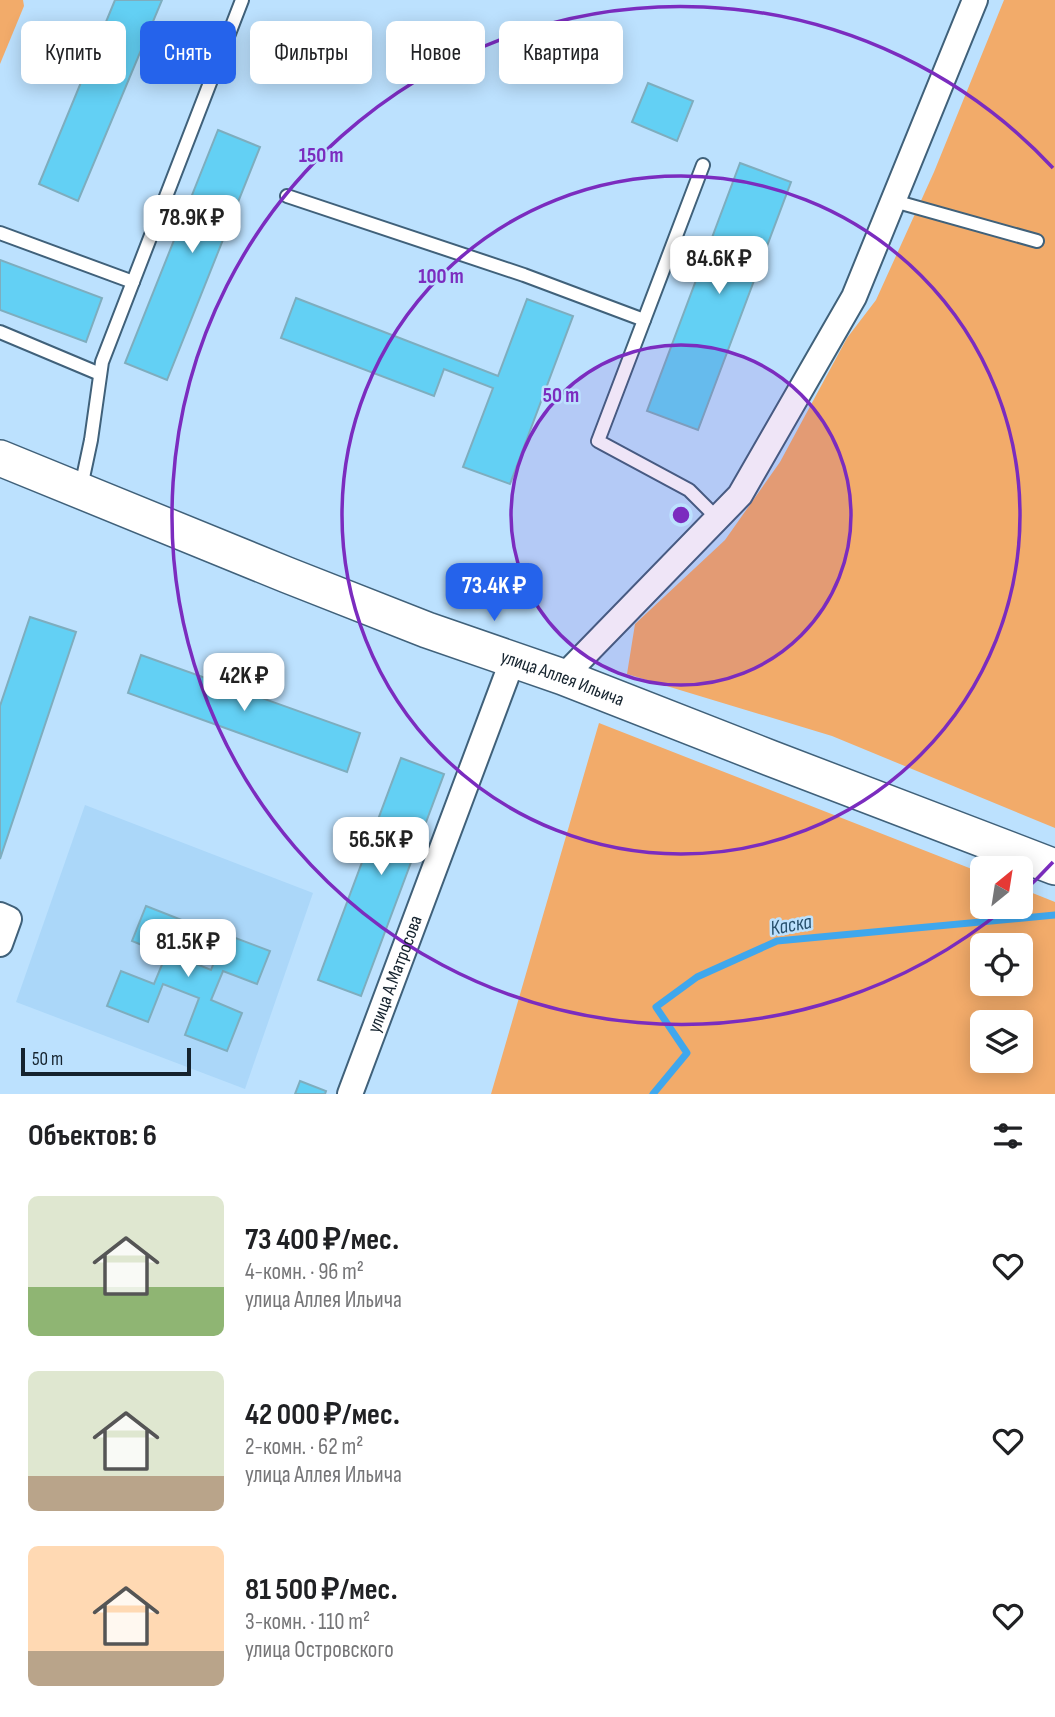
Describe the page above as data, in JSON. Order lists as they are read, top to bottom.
{
  "streets": {
    "main road": ["улица Аллея Ильича"],
    "street": ["улица А.Матросова"]
  },
  "crossings": [
    ["улица Аллея Ильича", "улица А.Матросова"]
  ],
  "water": ["Каска"],
  "scale_bar": "50 m",
  "north": "top right",
  "page": {
    "chip": [
      "Купить",
      "Снять",
      "Фильтры",
      "Новое",
      "Квартира"
    ],
    "price": [
      "78.9K ₽",
      "84.6K ₽",
      "73.4K ₽",
      "42K ₽",
      "56.5K ₽",
      "81.5K ₽"
    ],
    "scale": "50 m",
    "heading": "Объектов: 6",
    "list": [
      {
        "name": "73 400 ₽/мес.",
        "note": "4-комн. · 96 m² · улица Аллея Ильича"
      },
      {
        "name": "42 000 ₽/мес.",
        "note": "2-комн. · 62 m² · улица Аллея Ильича"
      },
      {
        "name": "81 500 ₽/мес.",
        "note": "3-комн. · 110 m² · улица Островского"
      }
    ]
  },
  "rings": ["150 m", "100 m", "50 m"]
}
